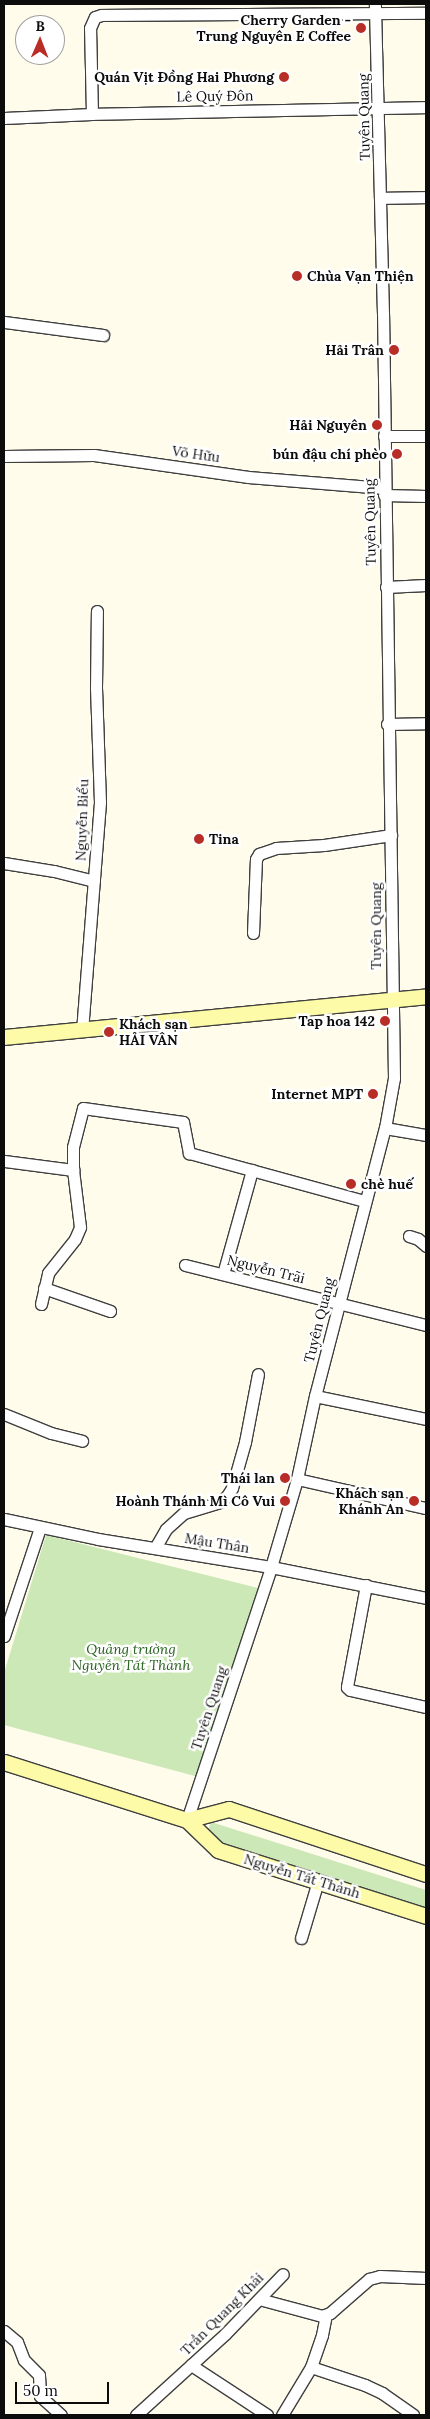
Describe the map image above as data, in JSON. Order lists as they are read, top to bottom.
{
  "streets": {
    "street": [
      "Lê Quý Đôn",
      "Tuyên Quang",
      "Võ Hữu",
      "Nguyễn Biểu",
      "Nguyễn Trãi",
      "Mậu Thân",
      "Nguyễn Tất Thành",
      "Trần Quang Khải"
    ]
  },
  "crossings": [
    ["Lê Quý Đôn", "Tuyên Quang"],
    ["Tuyên Quang", "Võ Hữu"],
    ["Tuyên Quang", "Nguyễn Trãi"],
    ["Tuyên Quang", "Mậu Thân"],
    ["Tuyên Quang", "Nguyễn Tất Thành"]
  ],
  "parks": ["Quảng trường Nguyễn Tất Thành"],
  "places": [
    "Cherry Garden - Trung Nguyên E Coffee",
    "Quán Vịt Đồng Hai Phương",
    "Chùa Vạn Thiện",
    "Hải Trân",
    "Hải Nguyên",
    "bún đậu chí phèo",
    "Tina",
    "Tap hoa 142",
    "Khách sạn HẢI VÂN",
    "Internet MPT",
    "chè huế",
    "Thái lan",
    "Hoành Thánh Mì Cô Vui",
    "Khách sạn Khánh An"
  ],
  "scale_bar": "50 m",
  "north": "top"
}
